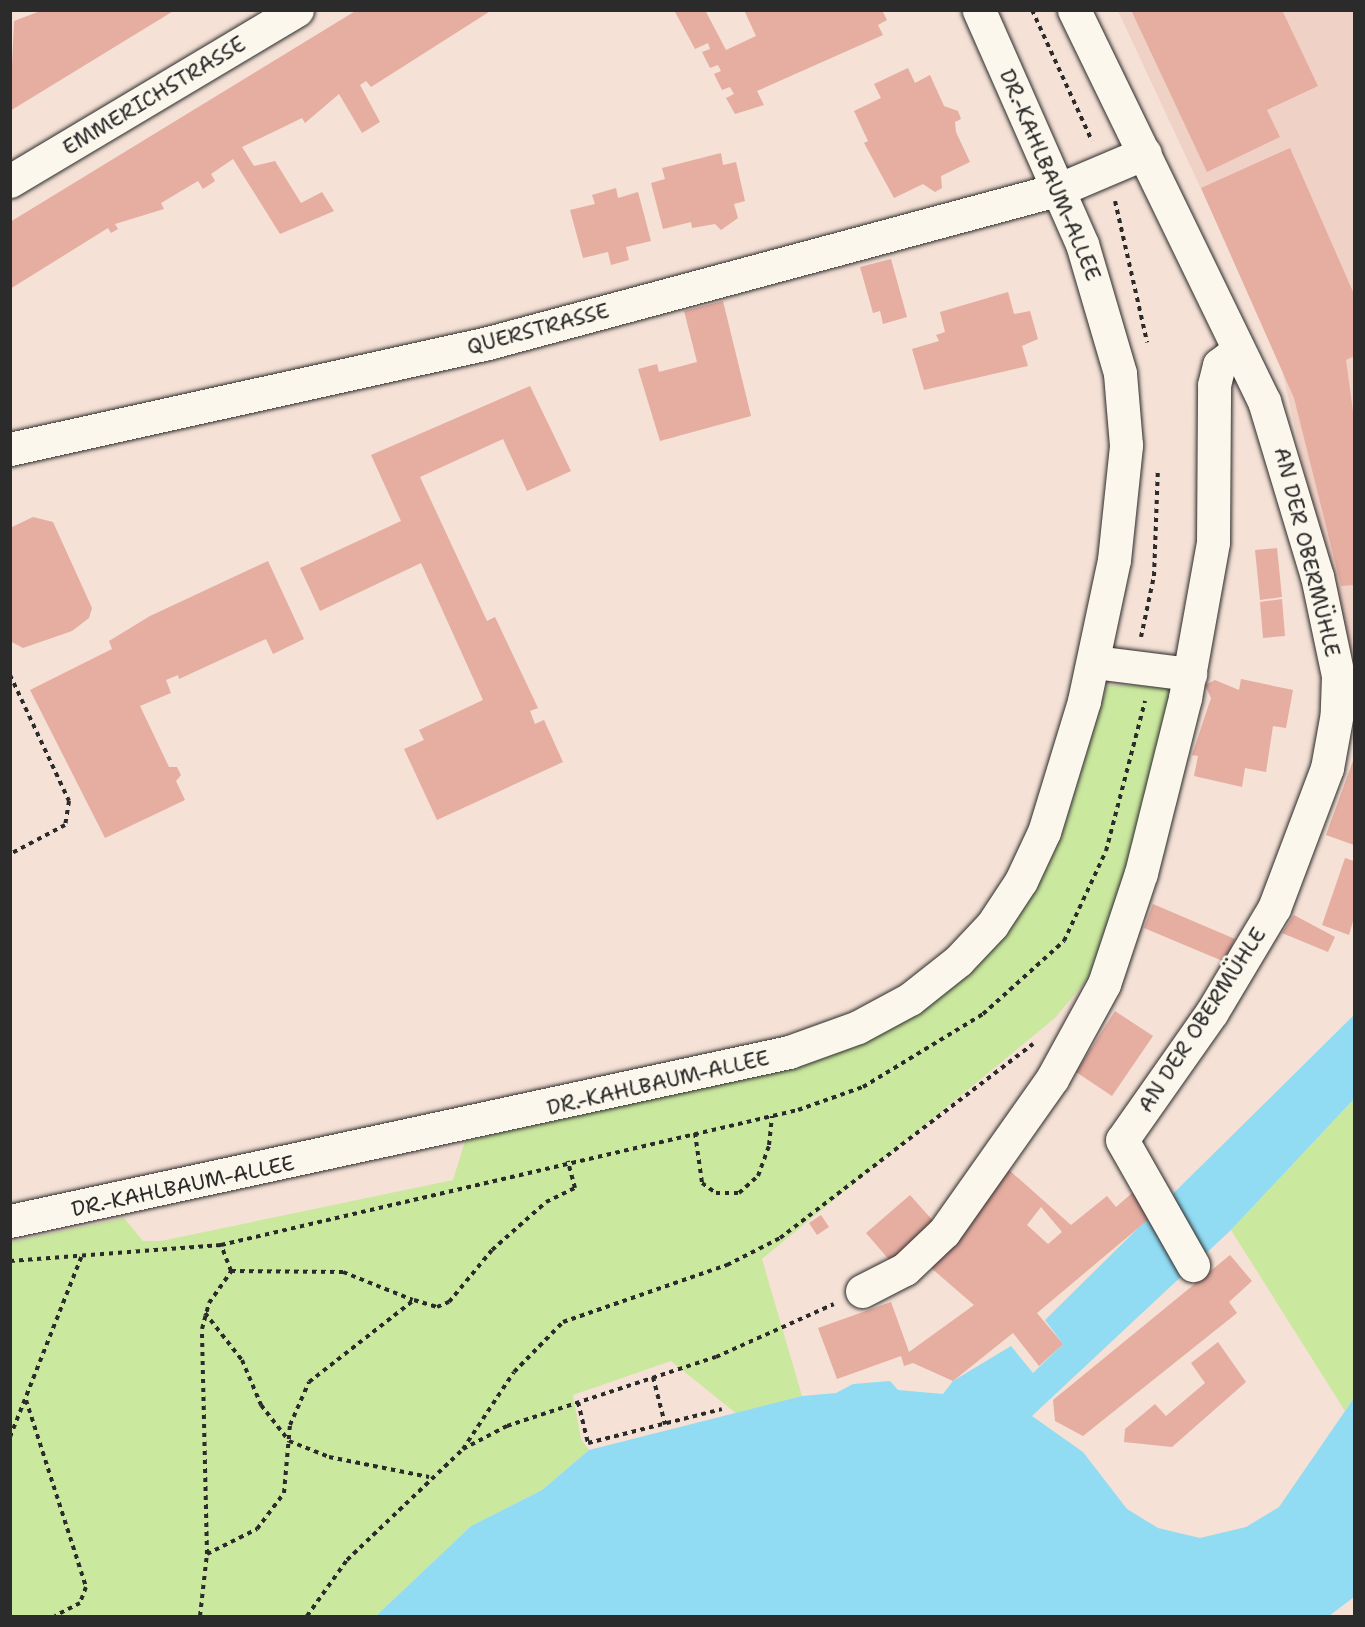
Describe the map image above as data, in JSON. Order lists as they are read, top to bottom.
{
  "streets": {
    "street": [
      "EMMERICHSTRASSE",
      "DR.-KAHLBAUM-ALLEE",
      "QUERSTRASSE",
      "AN DER OBERMÜHLE"
    ]
  },
  "crossings": [
    ["DR.-KAHLBAUM-ALLEE", "QUERSTRASSE"]
  ]
}
